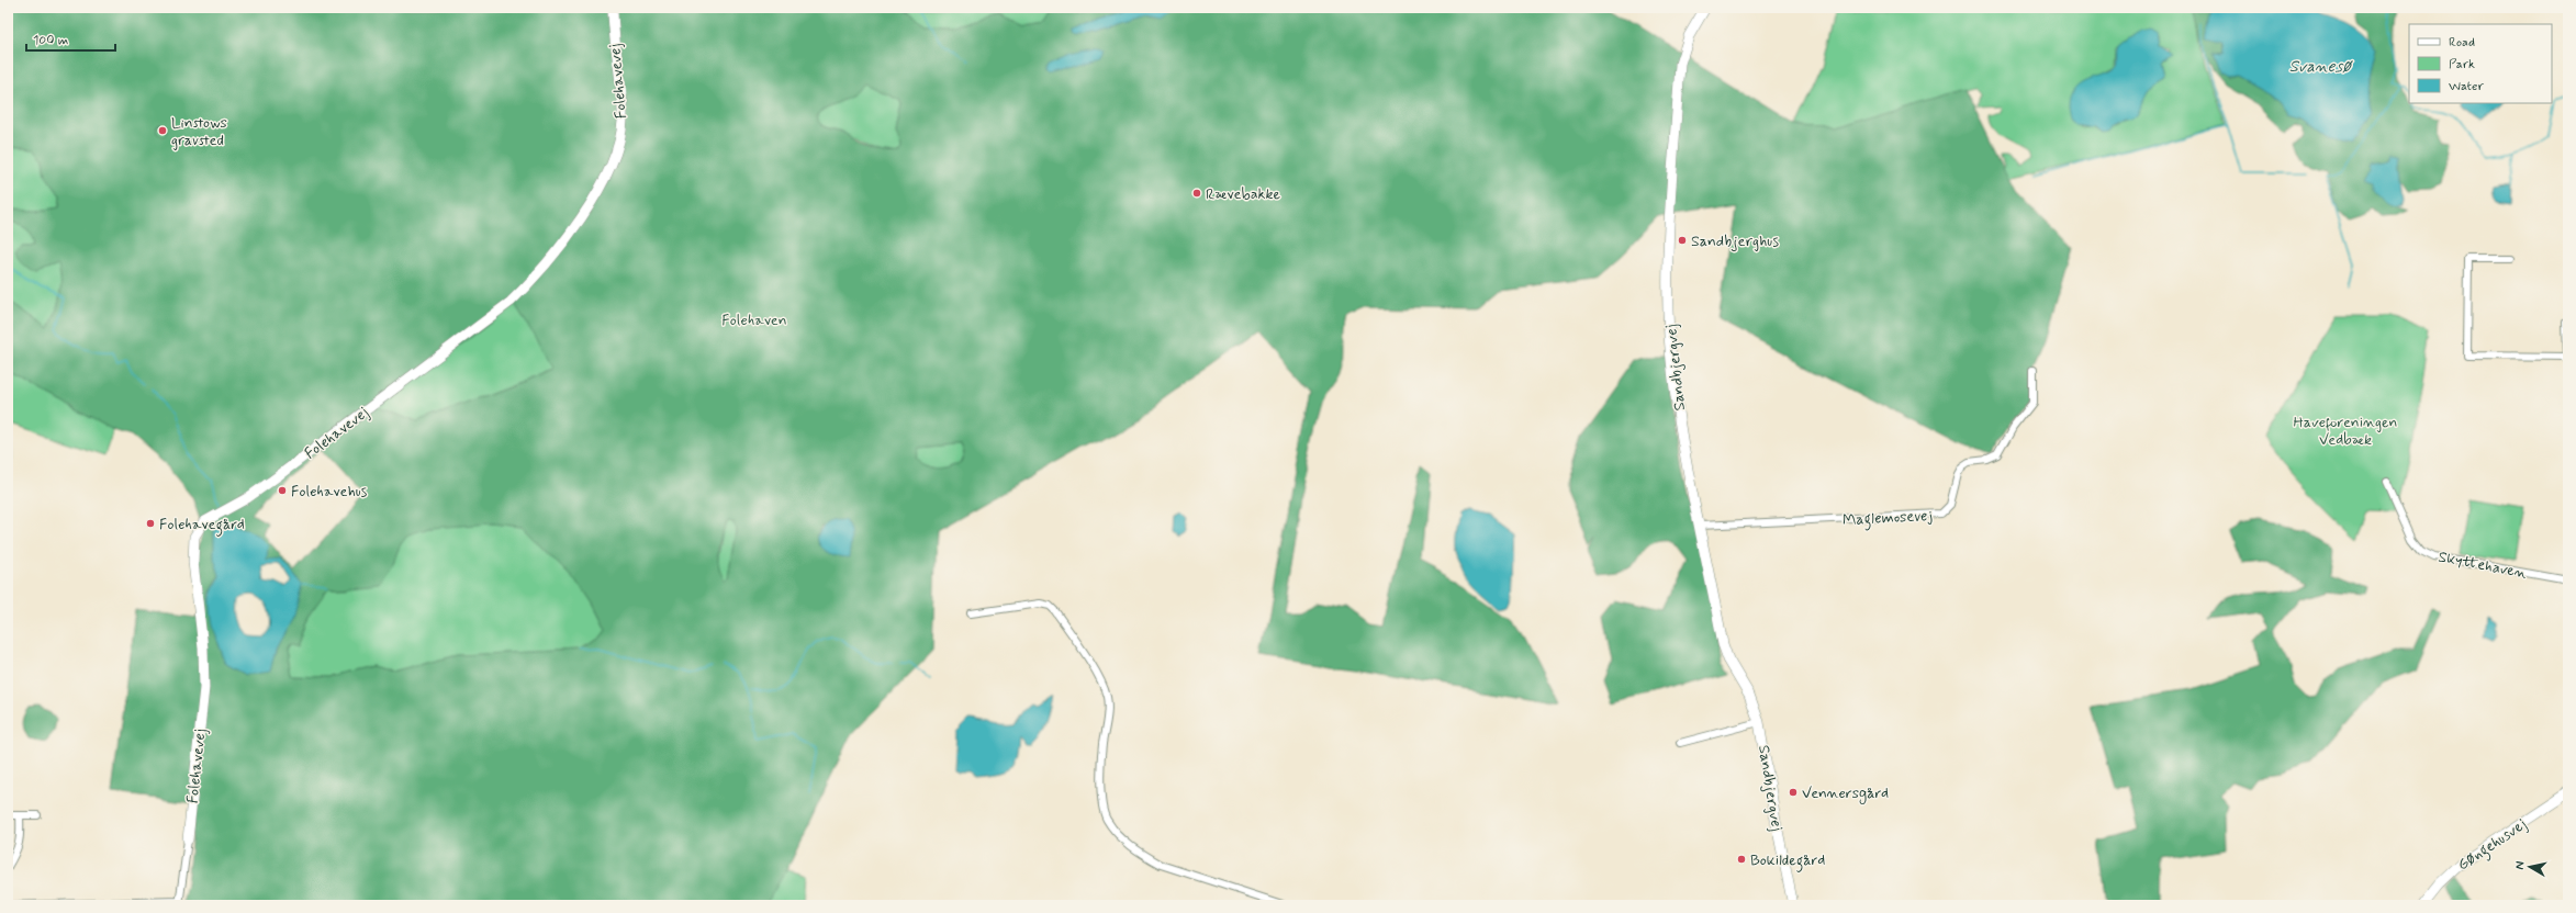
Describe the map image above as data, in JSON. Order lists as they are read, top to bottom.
{
  "streets": {
    "street": [
      "Folehavevej",
      "Sandbjergvej",
      "Maglemosevej",
      "Skyttehaven",
      "Gøngehusvej"
    ]
  },
  "crossings": [
    ["Sandbjergvej", "Maglemosevej"]
  ],
  "water": ["Svanesø"],
  "parks": ["Folehaven", "Haveforeningen Vedbæk"],
  "places": [
    "Linstows gravsted",
    "Rævebakke",
    "Sandbjerghus",
    "Folehavehus",
    "Folehavegård",
    "Vennersgård",
    "Bokildegård"
  ],
  "legend": ["Road", "Park", "Water"],
  "scale_bar": "100 m",
  "north": "left"
}
